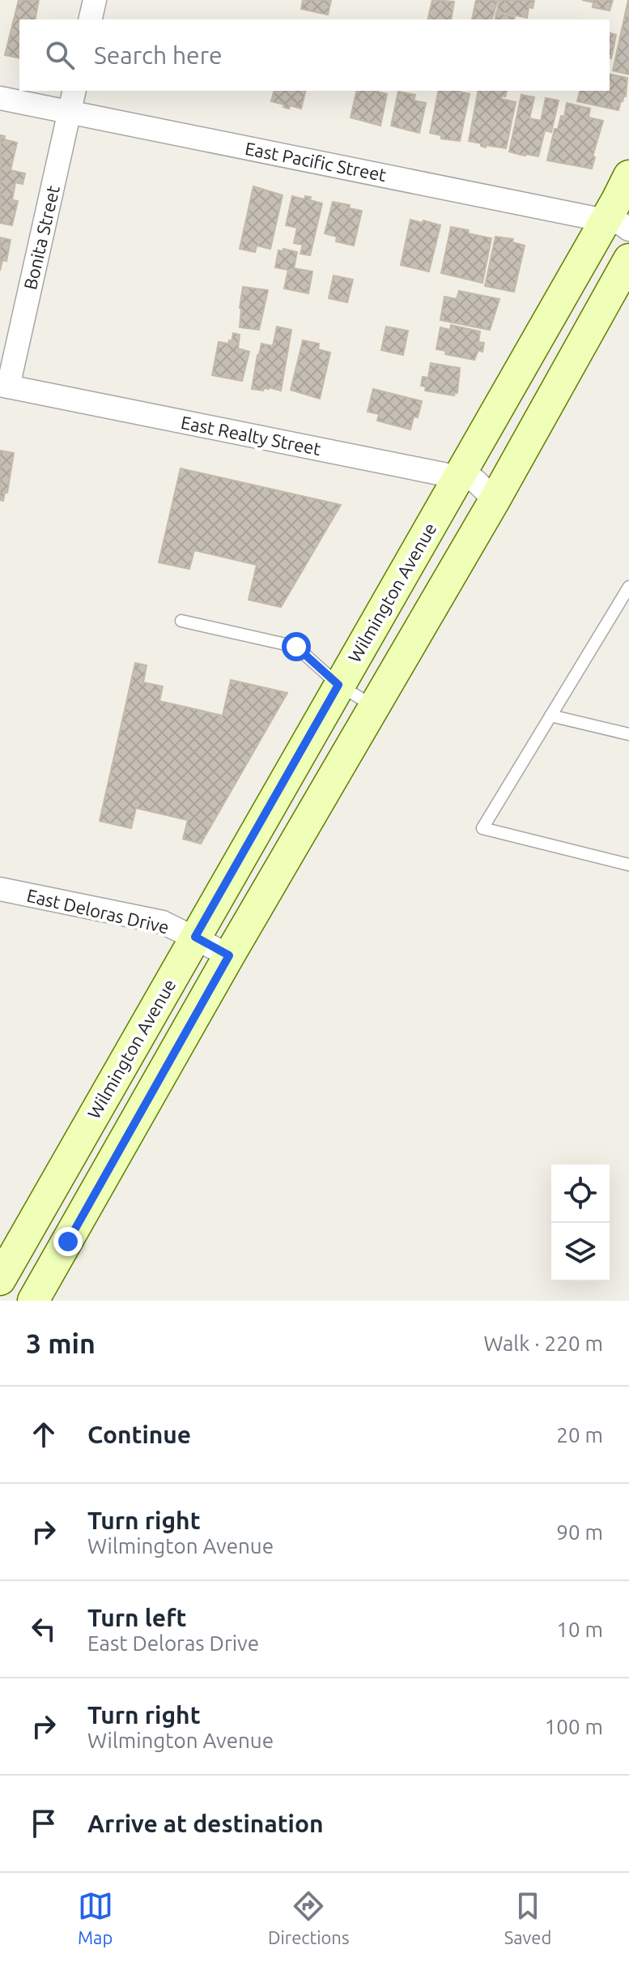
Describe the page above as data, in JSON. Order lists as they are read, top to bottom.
{
  "streets": {
    "main road": ["Wilmington Avenue"],
    "street": [
      "East Pacific Street",
      "Bonita Street",
      "East Realty Street",
      "East Deloras Drive"
    ]
  },
  "crossings": [
    ["East Pacific Street", "Bonita Street"],
    ["East Pacific Street", "Wilmington Avenue"],
    ["Bonita Street", "East Realty Street"],
    ["East Realty Street", "Wilmington Avenue"],
    ["Wilmington Avenue", "East Deloras Drive"]
  ],
  "page": {
    "search": "Search here",
    "heading": ["3 min", "Walk · 220 m"],
    "list": [
      ["Continue", "20 m"],
      ["Turn right", "Wilmington Avenue", "90 m"],
      ["Turn left", "East Deloras Drive", "10 m"],
      ["Turn right", "Wilmington Avenue", "100 m"],
      "Arrive at destination"
    ],
    "nav": ["Map", "Directions", "Saved"]
  }
}
